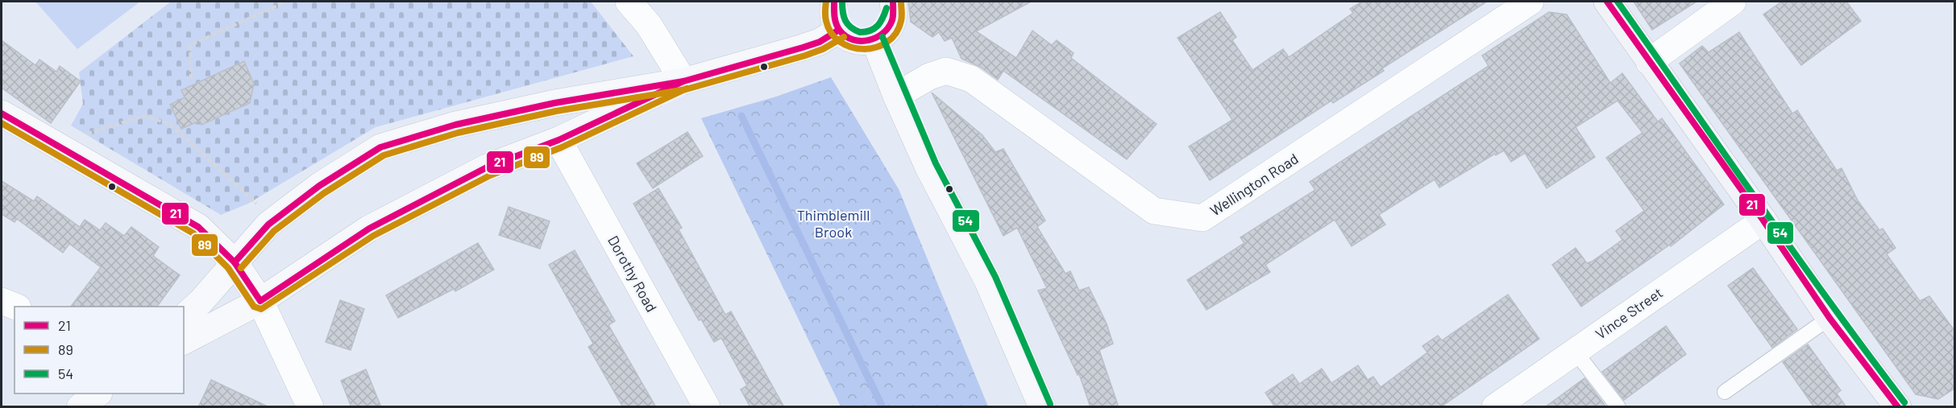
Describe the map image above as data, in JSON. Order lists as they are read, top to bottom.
{
  "streets": {
    "street": ["Wellington Road", "Dorothy Road", "Vince Street"]
  },
  "parks": ["Thimblemill Brook"],
  "lines": ["transit line 21", "transit line 89", "transit line 54"],
  "legend": ["21", "89", "54"]
}
